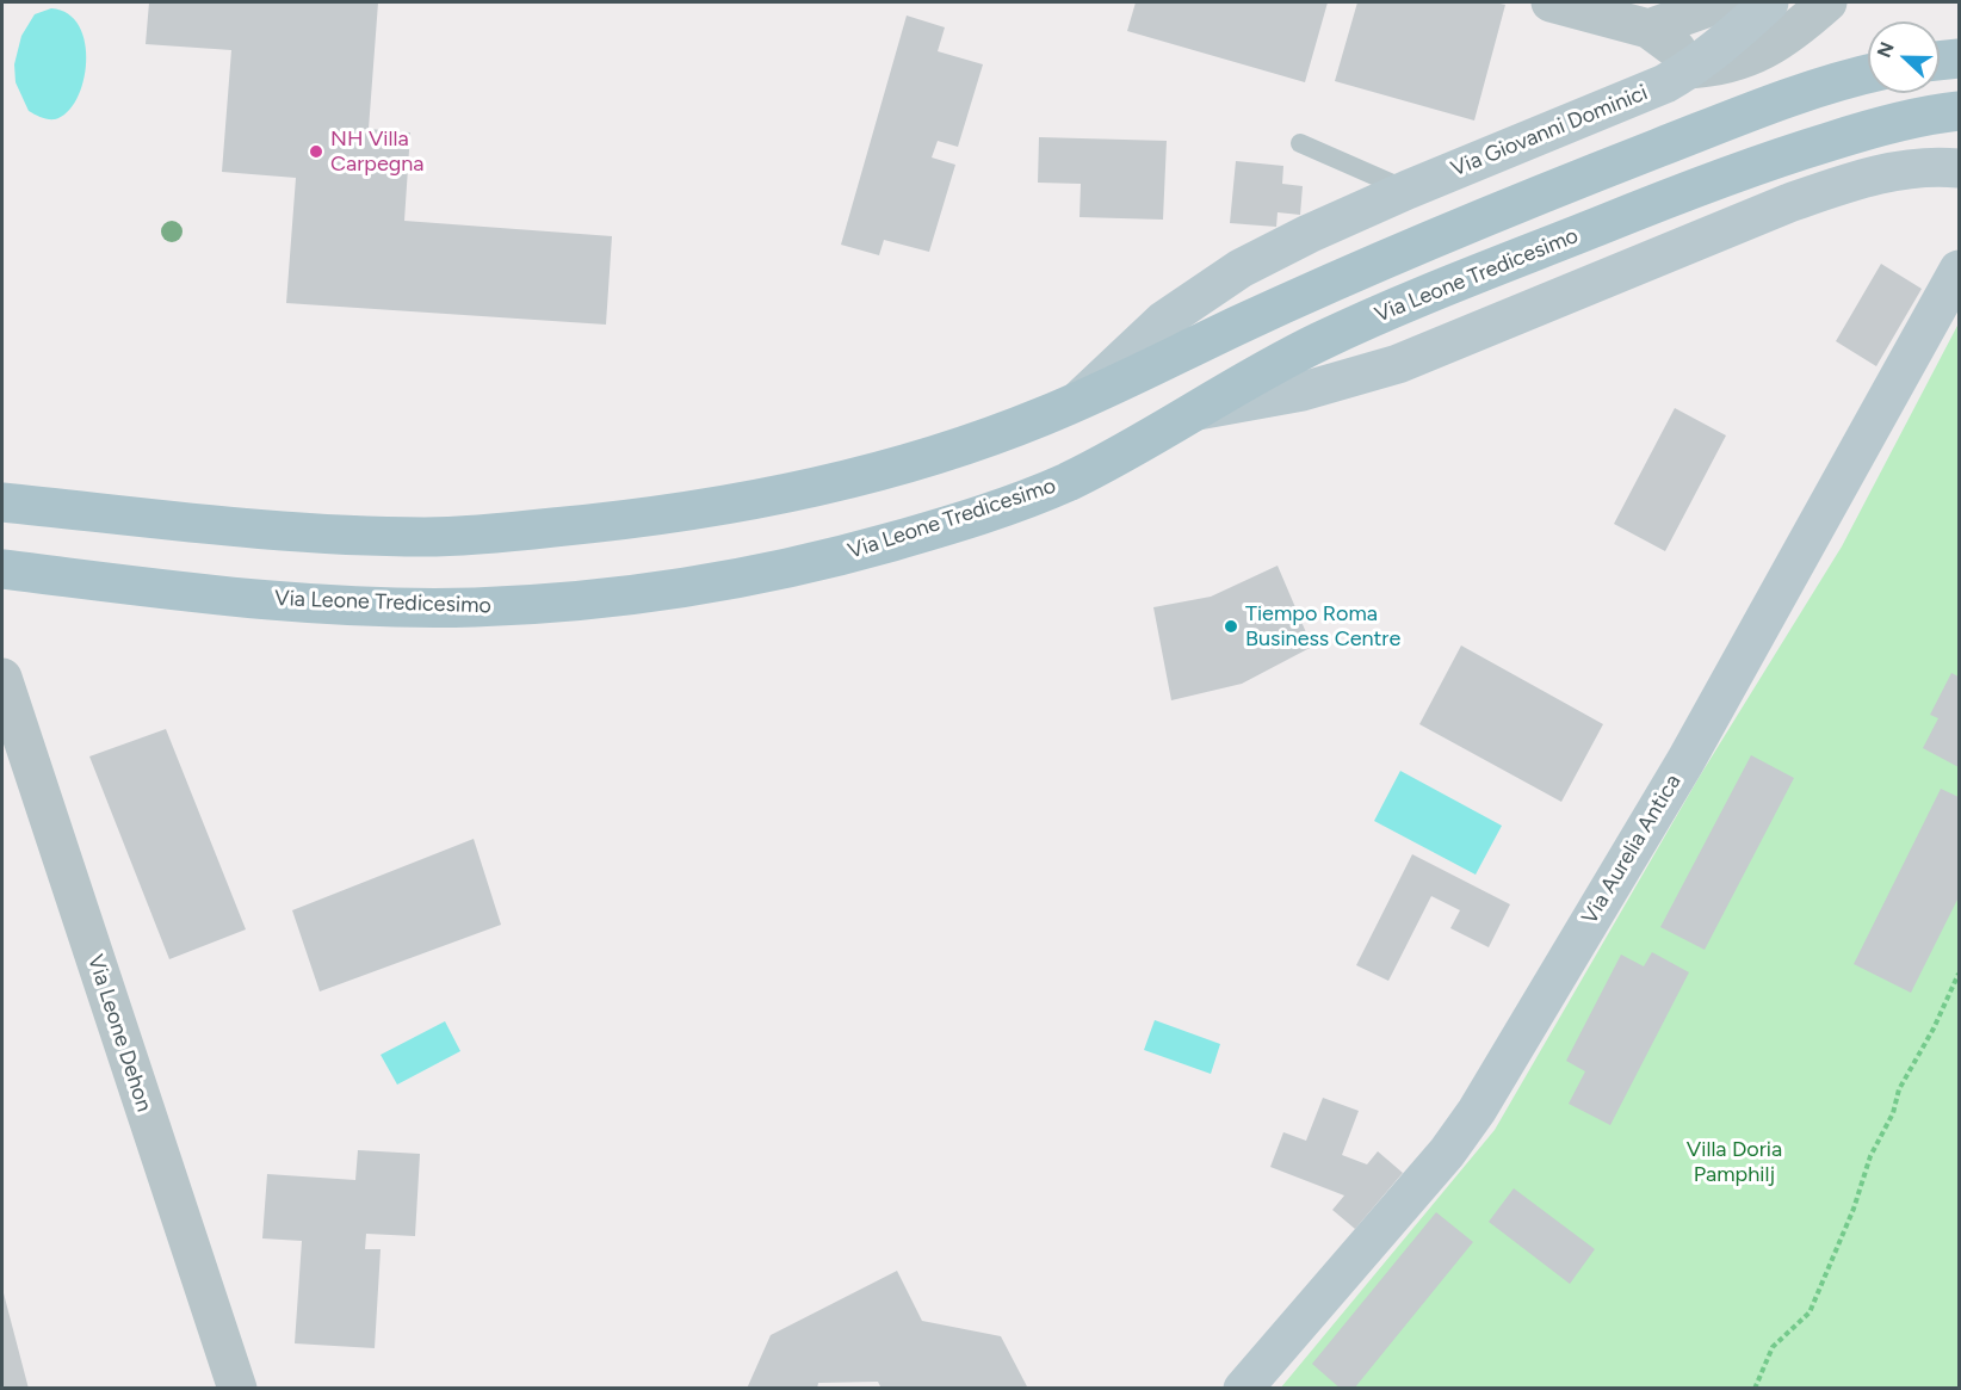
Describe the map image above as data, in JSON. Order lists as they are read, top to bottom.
{
  "streets": {
    "main road": ["Via Giovanni Dominici", "Via Leone Tredicesimo", "Via Aurelia Antica"],
    "street": ["Via Leone Dehon"]
  },
  "parks": ["Villa Doria Pamphilj"],
  "places": ["NH Villa Carpegna", "Tiempo Roma Business Centre"],
  "north": "left"
}
